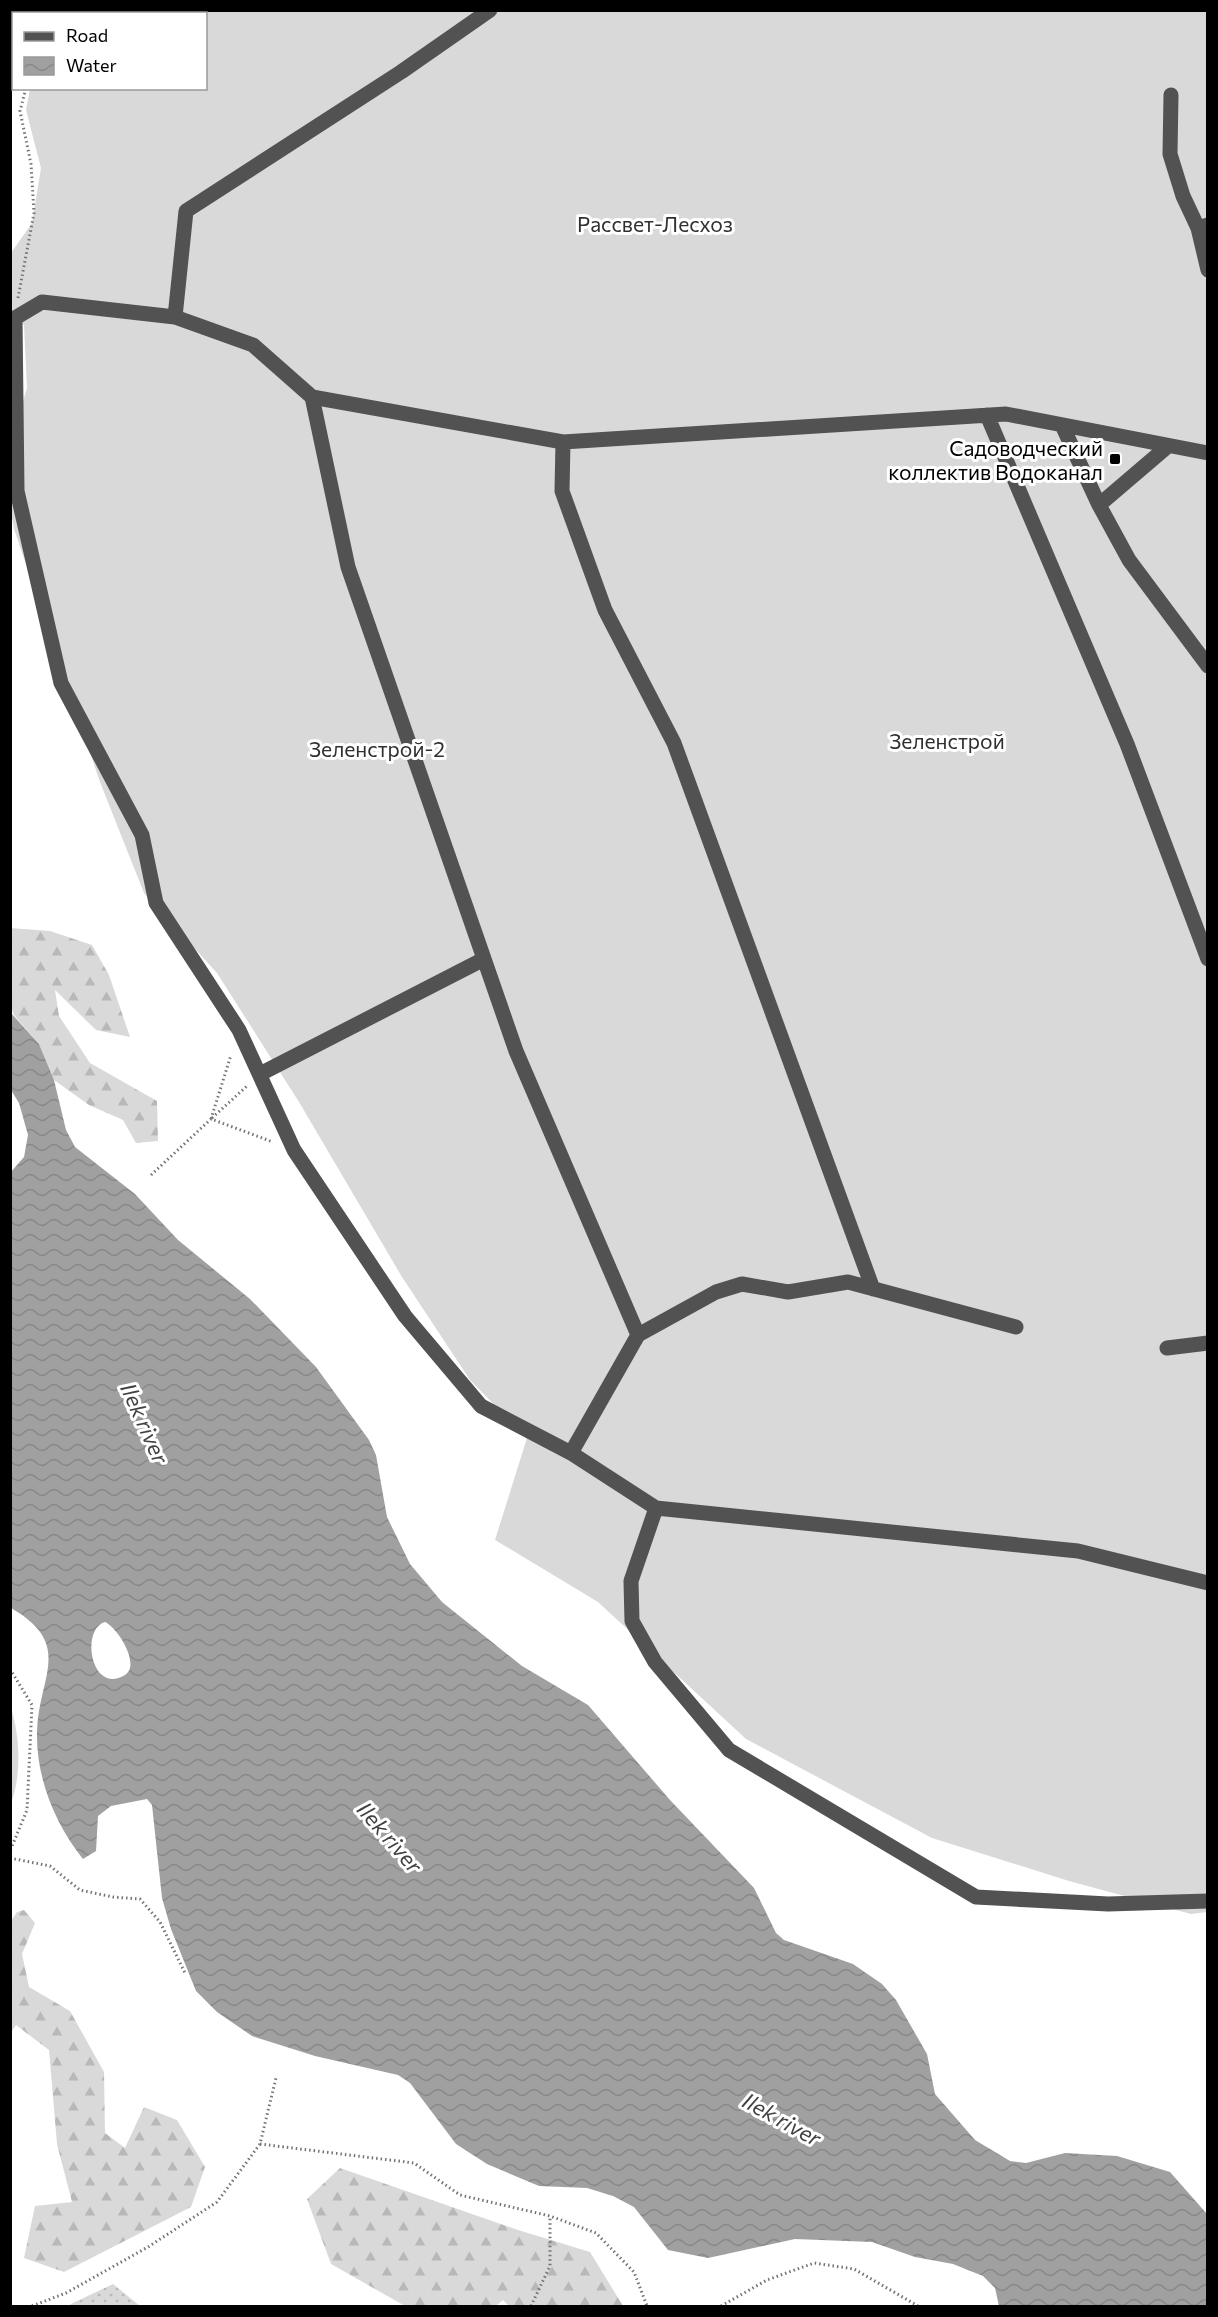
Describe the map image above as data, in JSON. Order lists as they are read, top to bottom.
{
  "water": ["Ilek river"],
  "parks": ["Рассвет-Лесхоз", "Зеленстрой", "Зеленстрой-2"],
  "places": {
    "transit": ["Садоводческий коллектив Водоканал"]
  },
  "legend": ["Road", "Water"]
}
